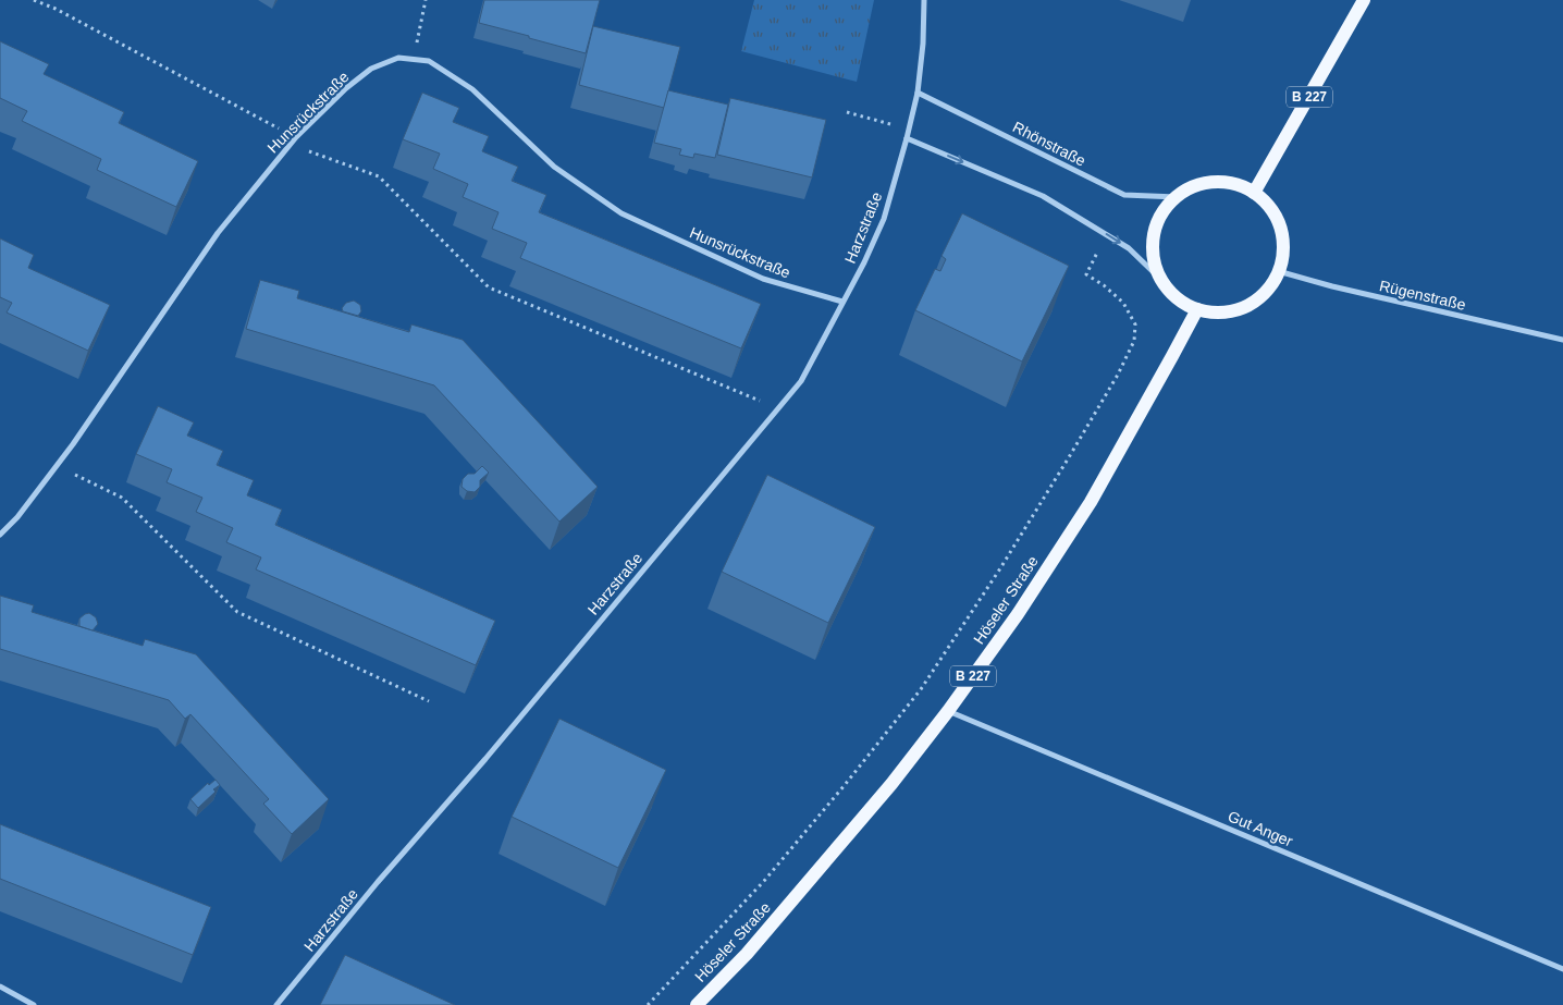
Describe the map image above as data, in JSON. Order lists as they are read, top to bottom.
{
  "streets": {
    "main road": ["B 227", "Höseler Straße"],
    "street": [
      "Hunsrückstraße",
      "Rhönstraße",
      "Harzstraße",
      "Rügenstraße",
      "Gut Anger"
    ]
  },
  "crossings": [
    ["B 227", "Rhönstraße"],
    ["B 227", "Rügenstraße"],
    ["B 227", "Höseler Straße"],
    ["Hunsrückstraße", "Harzstraße"],
    ["Rhönstraße", "Harzstraße"],
    ["Rhönstraße", "Rügenstraße"],
    ["Rhönstraße", "Höseler Straße"],
    ["Rügenstraße", "Höseler Straße"],
    ["Höseler Straße", "Gut Anger"]
  ]
}
